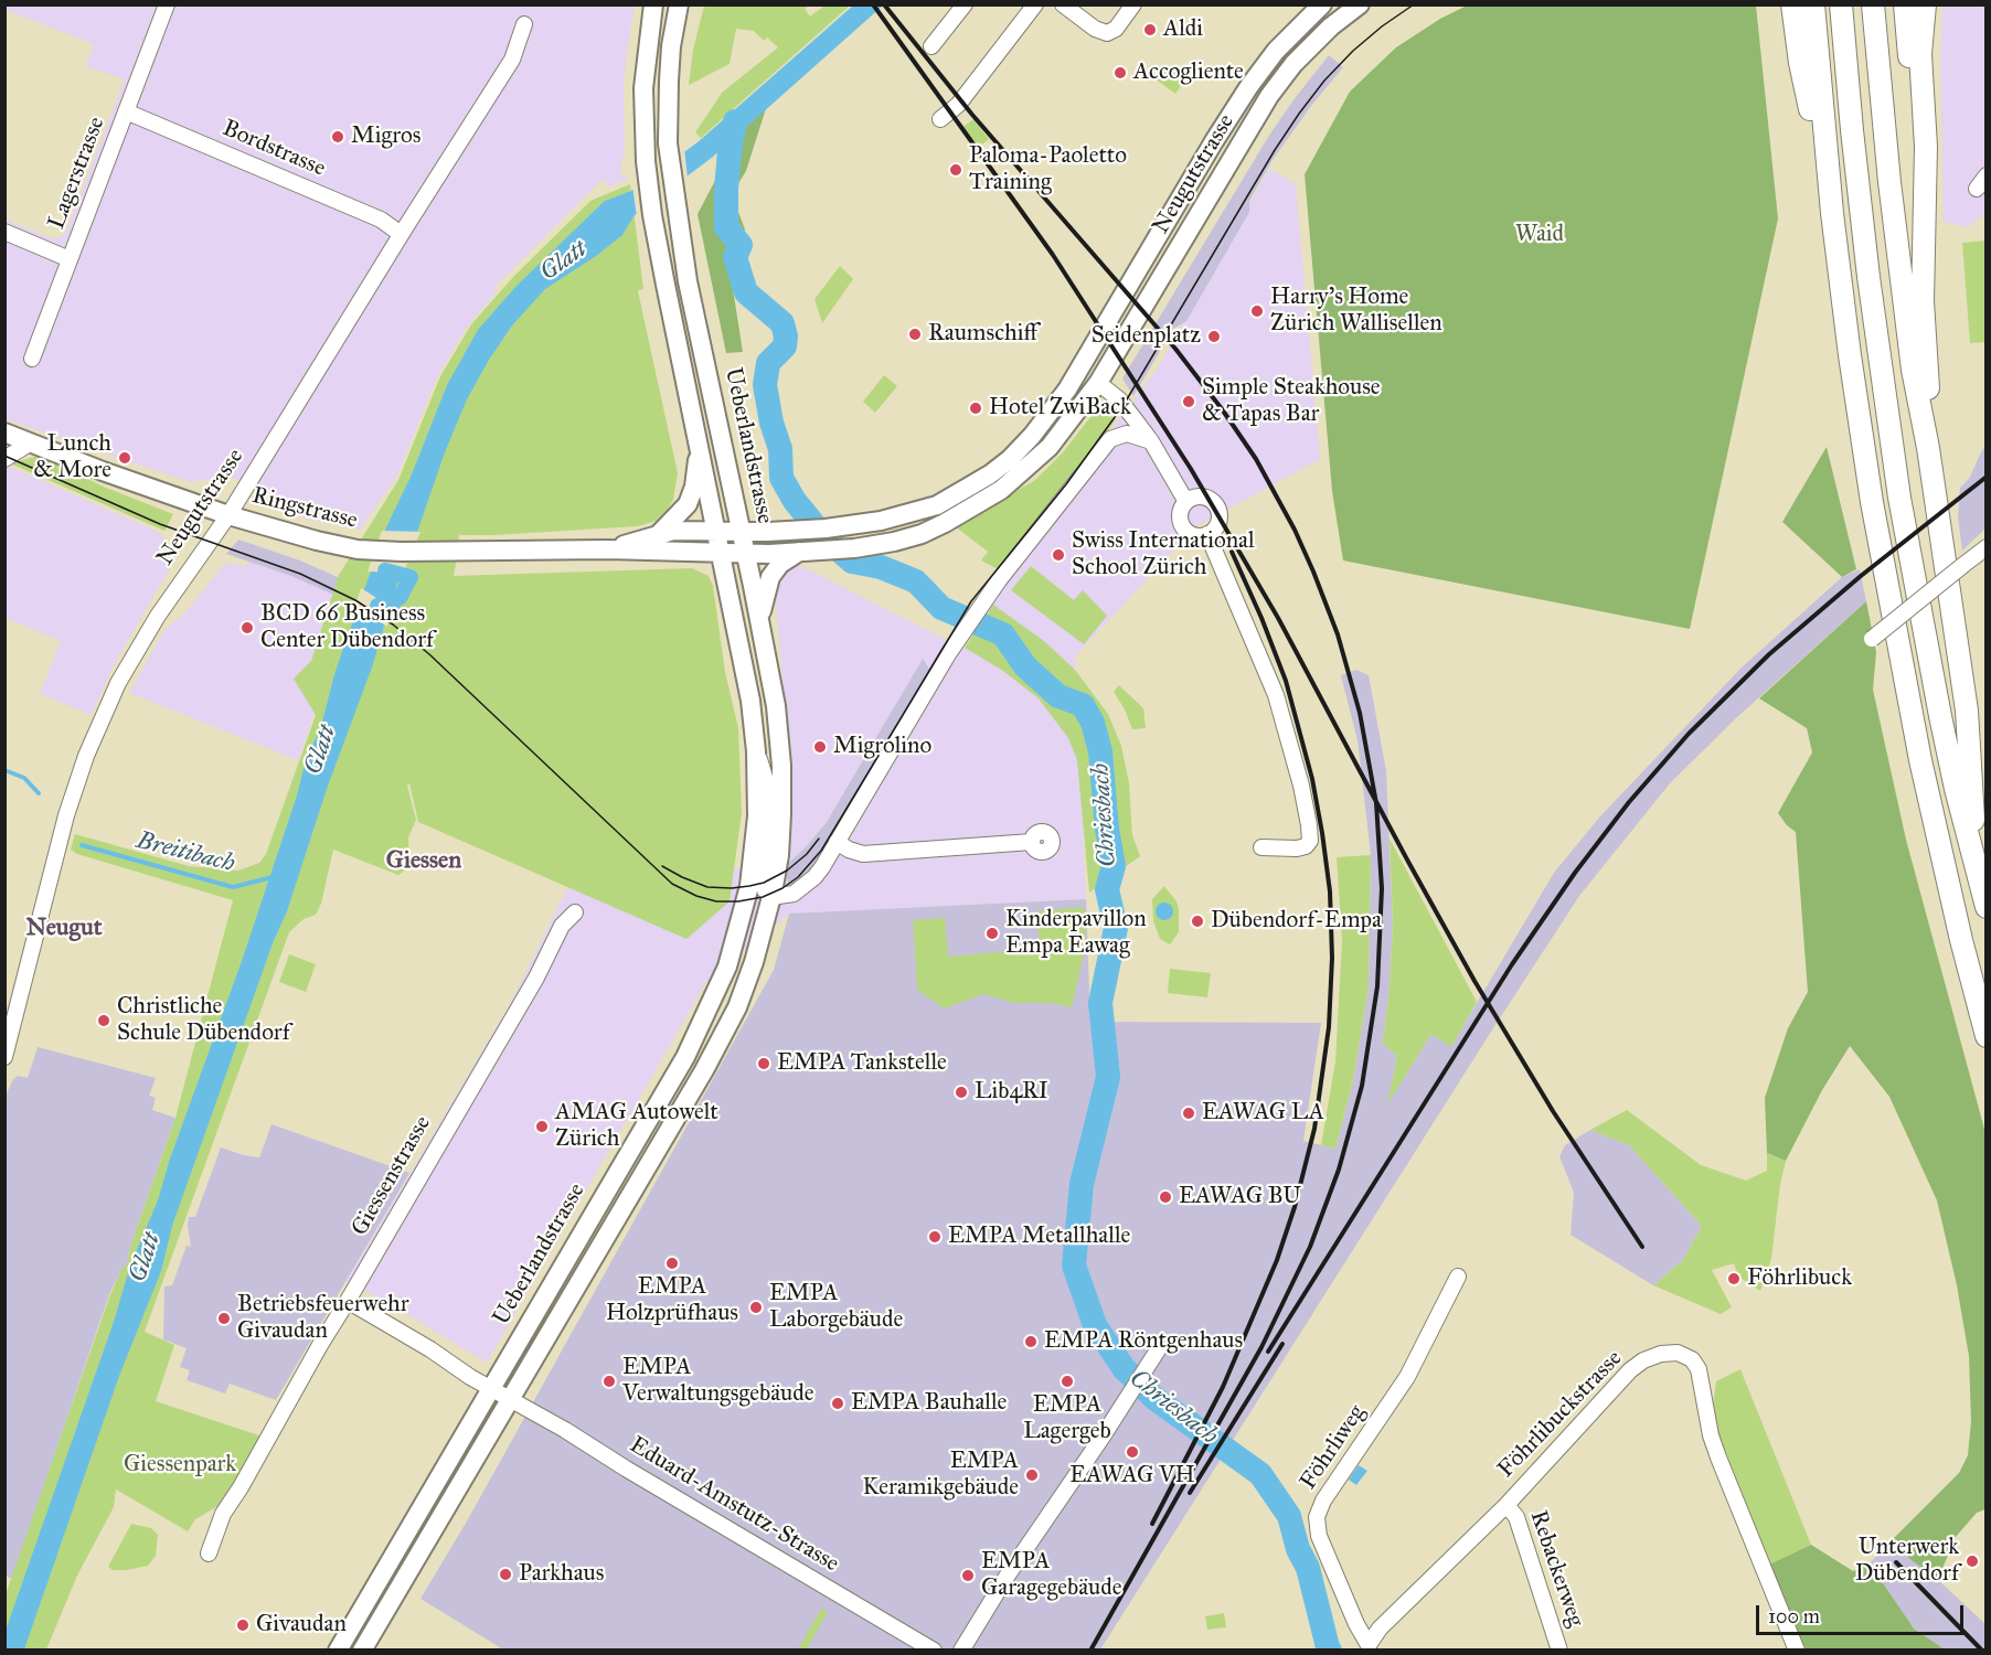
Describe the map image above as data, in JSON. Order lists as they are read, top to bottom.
{
  "streets": {
    "main road": ["Neugutstrasse", "Ueberlandstrasse", "Ringstrasse"],
    "street": [
      "Bordstrasse",
      "Lagerstrasse",
      "Giessenstrasse",
      "Föhrlibuckstrasse",
      "Föhrliweg",
      "Eduard-Amstutz-Strasse",
      "Rebackerweg"
    ]
  },
  "crossings": [
    ["Bordstrasse", "Lagerstrasse"],
    ["Bordstrasse", "Neugutstrasse"],
    ["Neugutstrasse", "Ueberlandstrasse"],
    ["Neugutstrasse", "Ringstrasse"],
    ["Ueberlandstrasse", "Ringstrasse"],
    ["Ueberlandstrasse", "Eduard-Amstutz-Strasse"],
    ["Föhrlibuckstrasse", "Föhrliweg"],
    ["Föhrlibuckstrasse", "Rebackerweg"]
  ],
  "districts": ["Giessen", "Neugut"],
  "water": ["Glatt", "Chriesbach", "Breitibach"],
  "parks": ["Waid", "Giessenpark"],
  "places": [
    "Aldi",
    "Accogliente",
    "Migros",
    "Paloma-Paoletto Training",
    "Harry's Home Zürich Wallisellen",
    "Raumschiff",
    "Seidenplatz",
    "Simple Steakhouse & Tapas Bar",
    "Hotel ZwiBack",
    "Lunch & More",
    "Swiss International School Zürich",
    "BCD 66 Business Center Dübendorf",
    "Migrolino",
    "Dübendorf-Empa",
    "Kinderpavillon Empa Eawag",
    "Christliche Schule Dübendorf",
    "EMPA Tankstelle",
    "Lib4RI",
    "EAWAG LA",
    "AMAG Autowelt Zürich",
    "EAWAG BU",
    "EMPA Metallhalle",
    "EMPA Holzprüfhaus",
    "Föhrlibuck",
    "EMPA Laborgebäude",
    "Betriebsfeuerwehr Givaudan",
    "EMPA Röntgenhaus",
    "EMPA Verwaltungsgebäude",
    "EMPA Lagergeb",
    "EMPA Bauhalle",
    "EAWAG VH",
    "EMPA Keramikgebäude",
    "Unterwerk Dübendorf",
    "Parkhaus",
    "EMPA Garagegebäude",
    "Givaudan"
  ],
  "scale_bar": "100 m"
}
